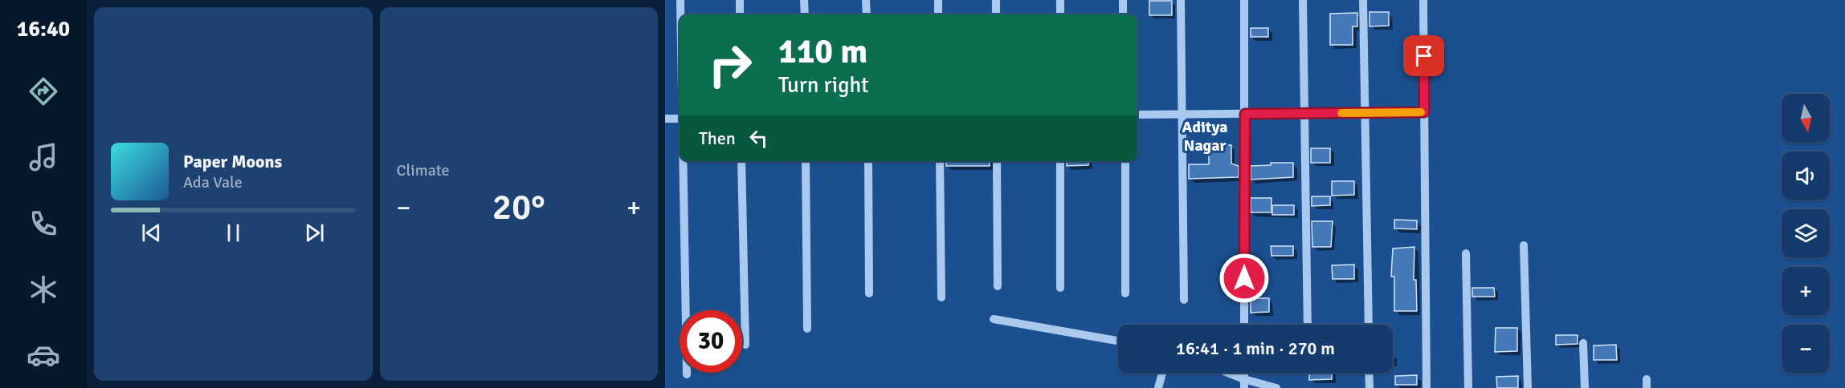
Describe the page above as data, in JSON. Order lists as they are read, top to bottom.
{
  "districts": ["Aditya Nagar"],
  "north": "bottom",
  "page": {
    "tabs": "16:40",
    "tile": "Climate",
    "turn": ["110 m", "Turn right"],
    "map_buttons": ["+", "−"],
    "then": "Then",
    "song": ["Paper Moons", "Ada Vale"],
    "heat": ["−", "20°", "+"],
    "limit": "30",
    "trip": "16:41 · 1 min · 270 m"
  }
}
